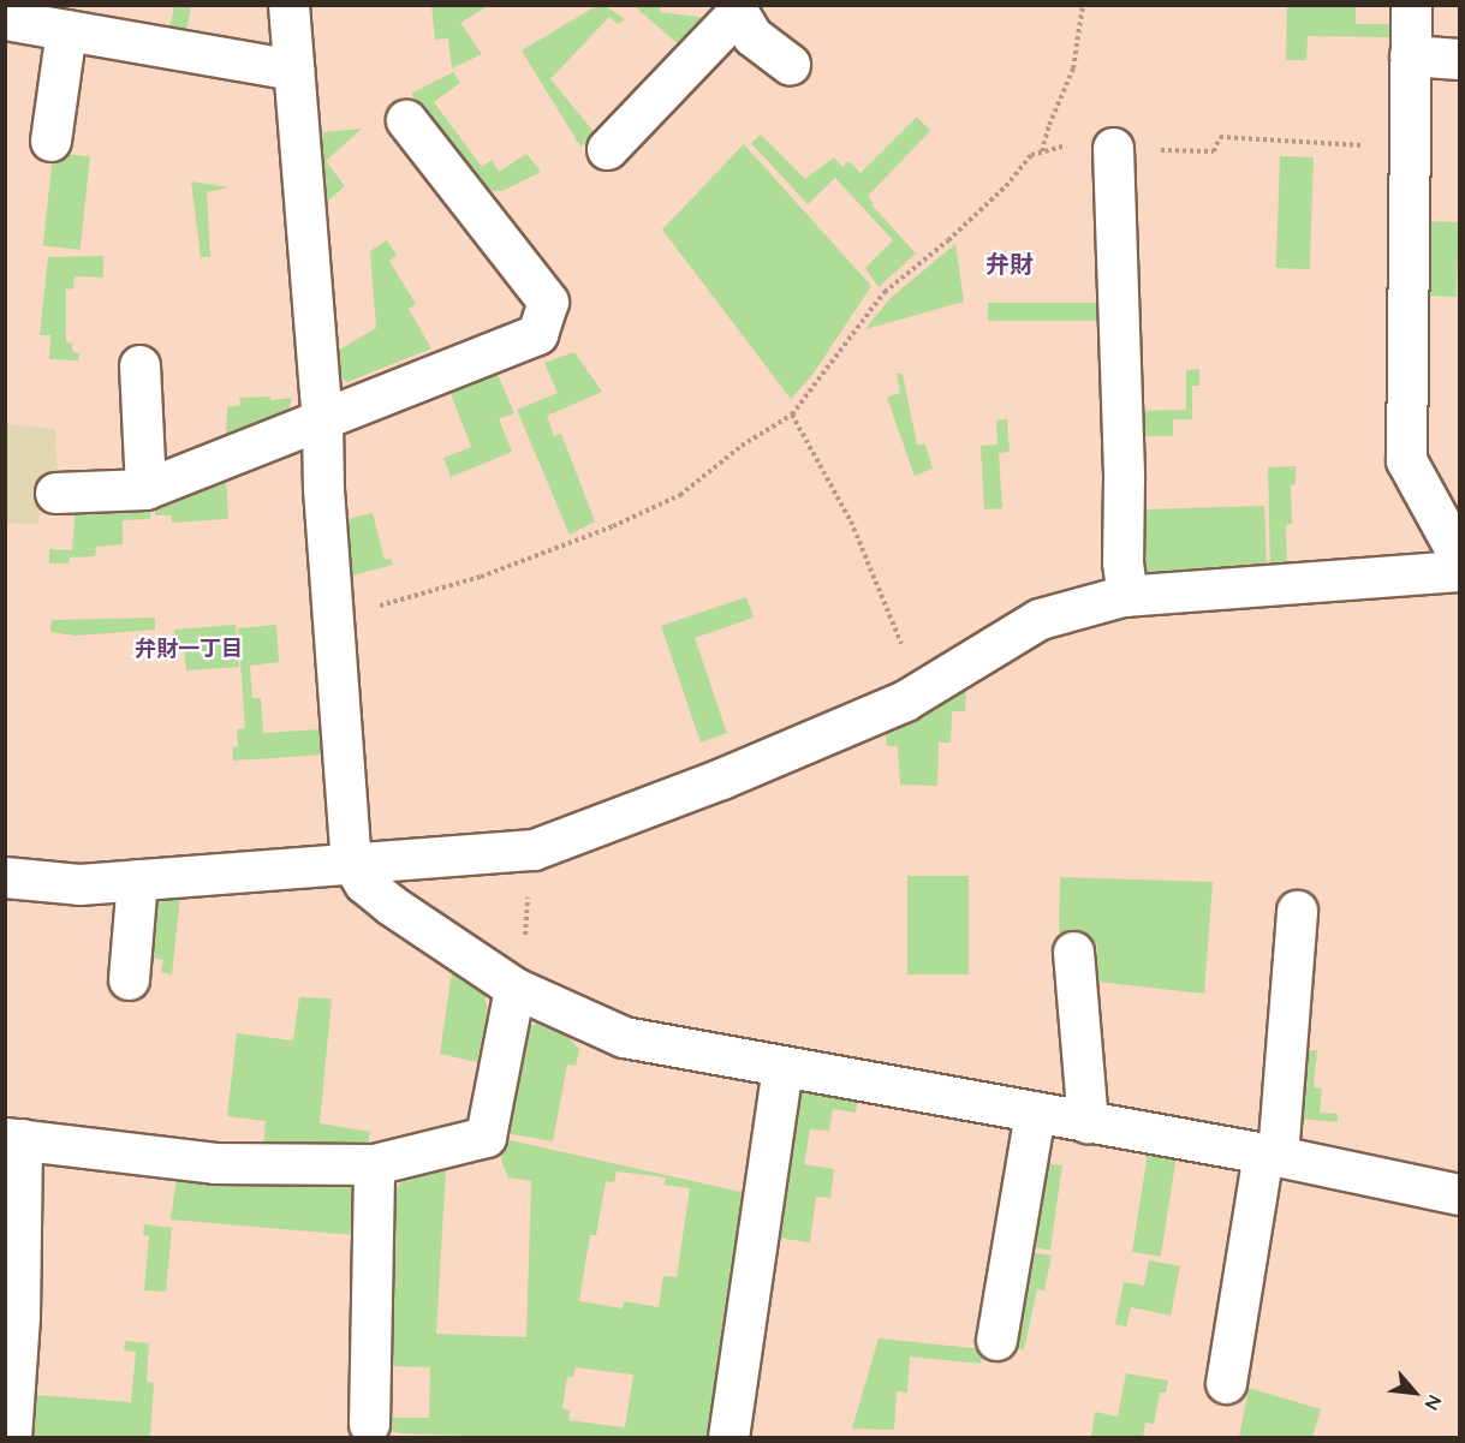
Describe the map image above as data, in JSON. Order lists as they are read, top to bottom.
{
  "districts": ["弁財", "弁財一丁目"],
  "north": "bottom right"
}
